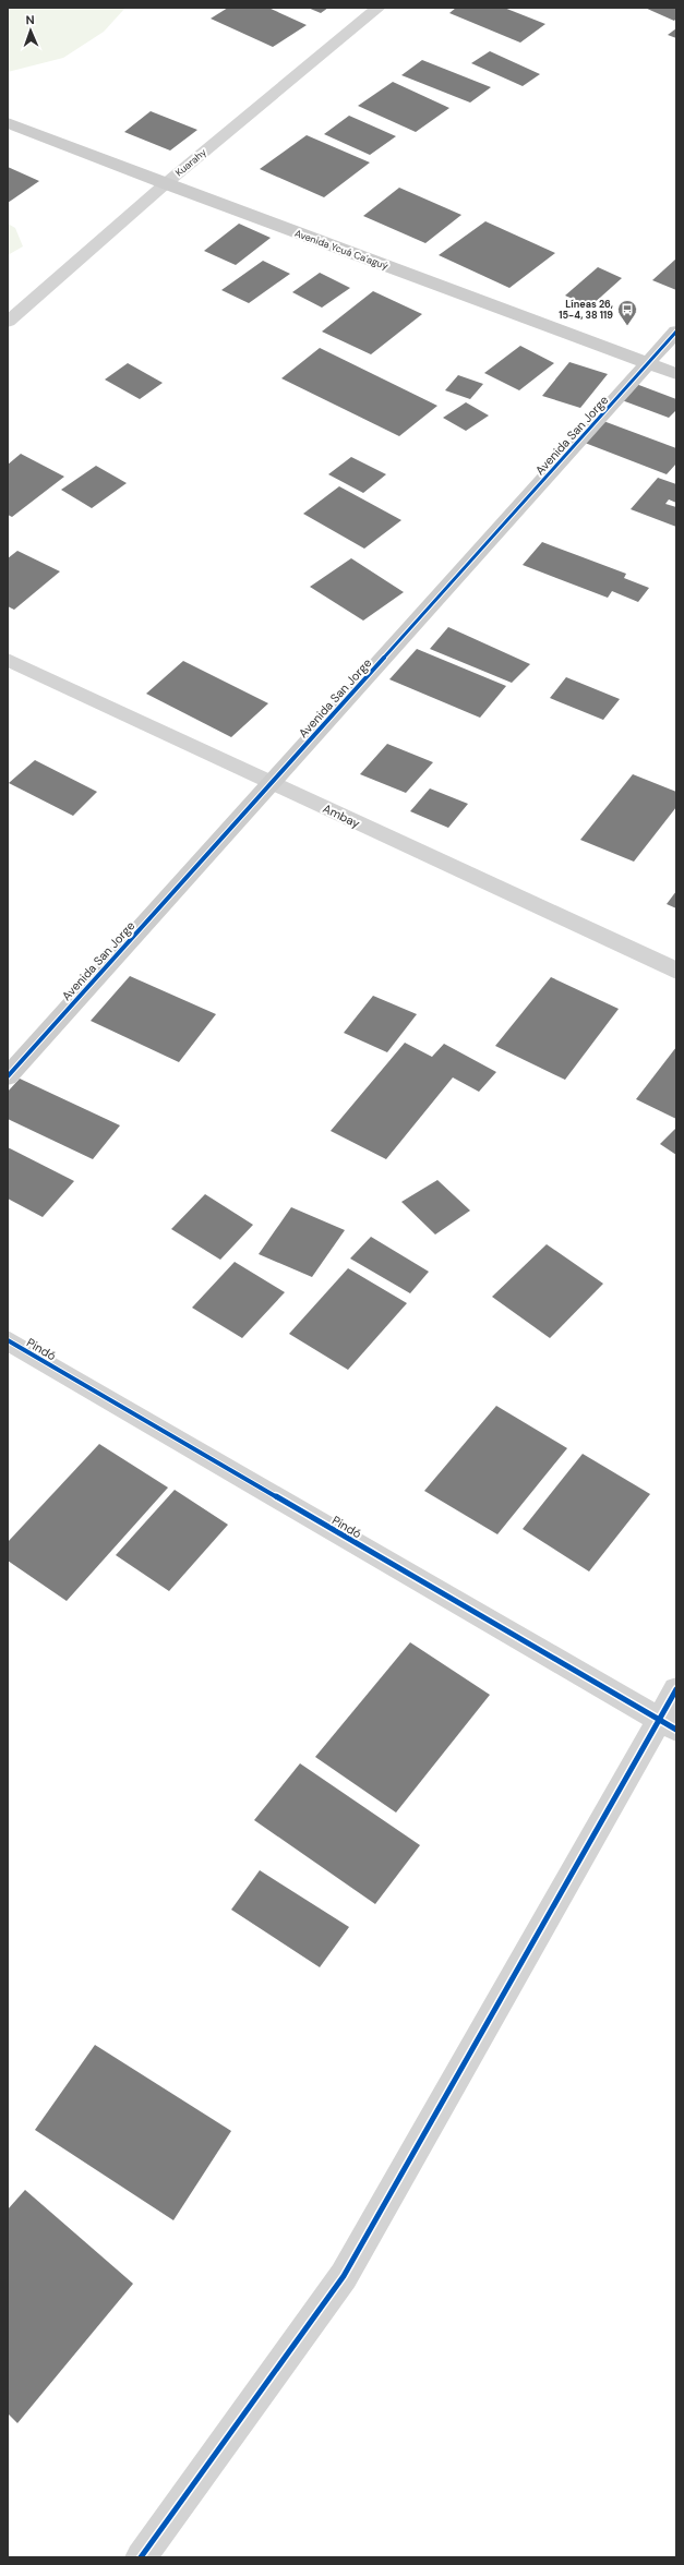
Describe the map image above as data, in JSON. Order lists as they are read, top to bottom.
{
  "streets": {
    "street": [
      "Kuarahy",
      "Avenida Ycuá Ca'aguý",
      "Avenida San Jorge",
      "Ambay",
      "Pindó"
    ]
  },
  "crossings": [
    ["Kuarahy", "Avenida Ycuá Ca'aguý"],
    ["Avenida Ycuá Ca'aguý", "Avenida San Jorge"],
    ["Avenida San Jorge", "Ambay"]
  ],
  "places": {
    "bus stop": ["Líneas 26, 15-4, 38 119"]
  },
  "north": "top"
}
